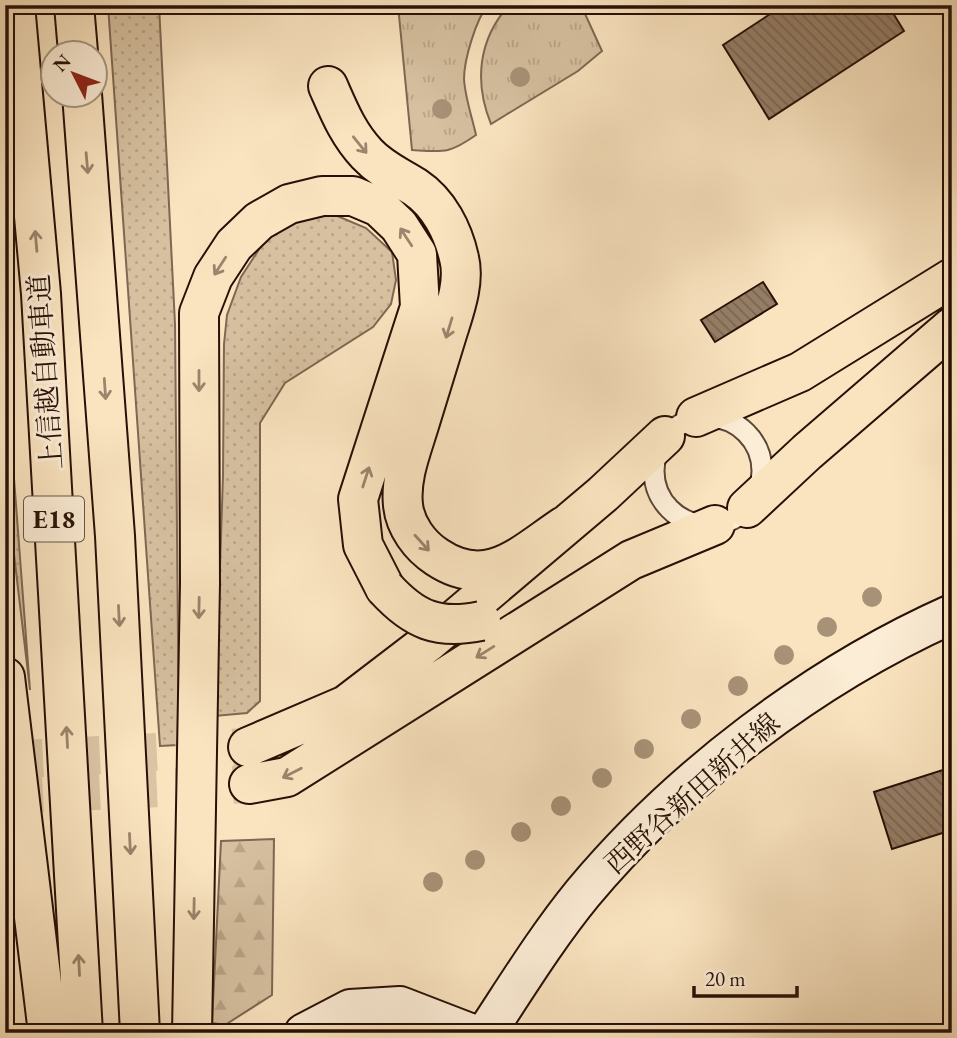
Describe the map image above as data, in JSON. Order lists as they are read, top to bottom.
{
  "streets": {
    "highway": ["上信越自動車道", "E18"],
    "main road": ["西野谷新田新井線"]
  },
  "scale_bar": "20 m",
  "north": "top left"
}
